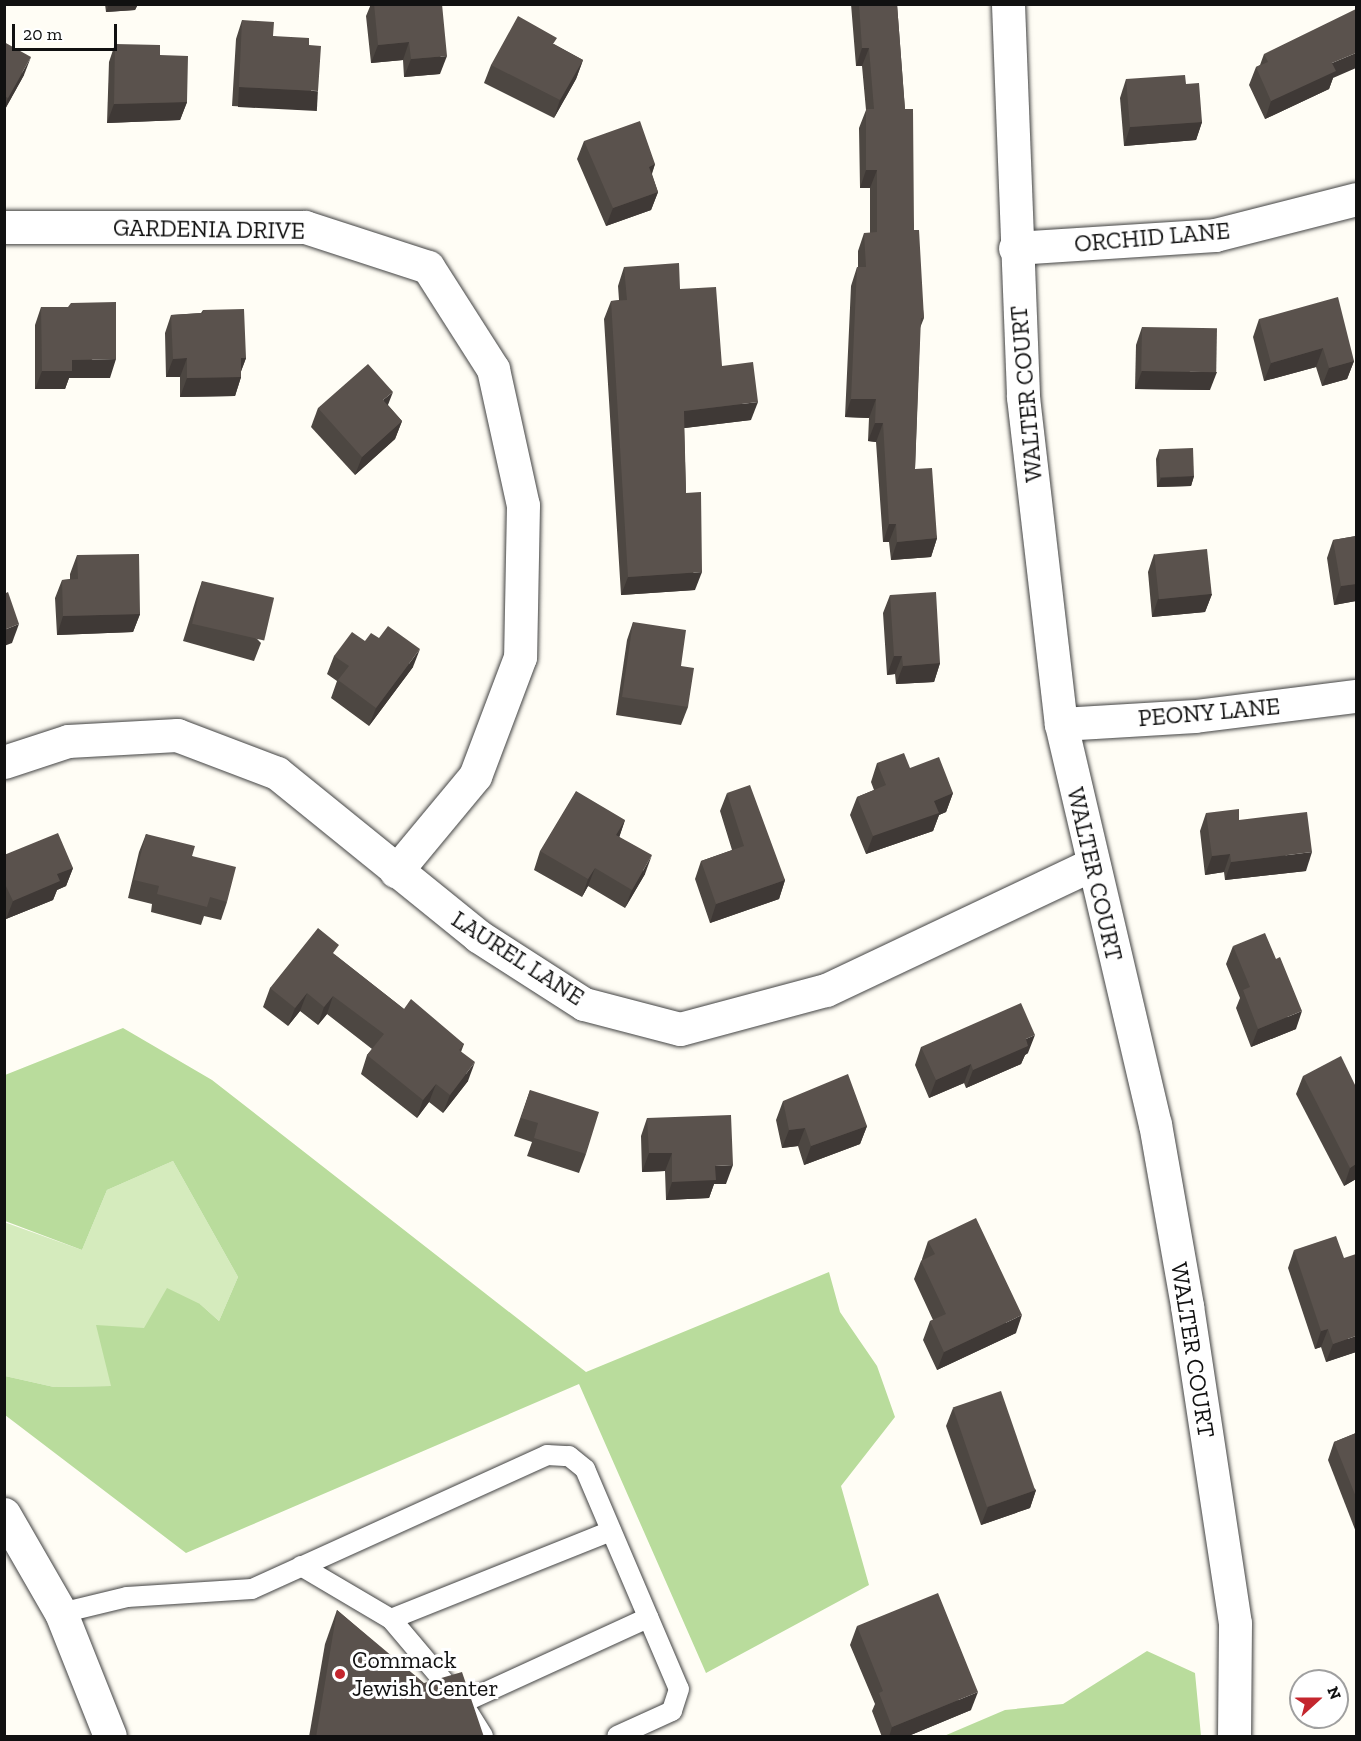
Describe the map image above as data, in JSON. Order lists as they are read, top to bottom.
{
  "streets": {
    "street": [
      "GARDENIA DRIVE",
      "ORCHID LANE",
      "WALTER COURT",
      "PEONY LANE",
      "LAUREL LANE"
    ]
  },
  "crossings": [
    ["GARDENIA DRIVE", "LAUREL LANE"],
    ["ORCHID LANE", "WALTER COURT"],
    ["WALTER COURT", "PEONY LANE"],
    ["WALTER COURT", "LAUREL LANE"]
  ],
  "places": ["Commack Jewish Center"],
  "scale_bar": "20 m",
  "north": "right"
}
